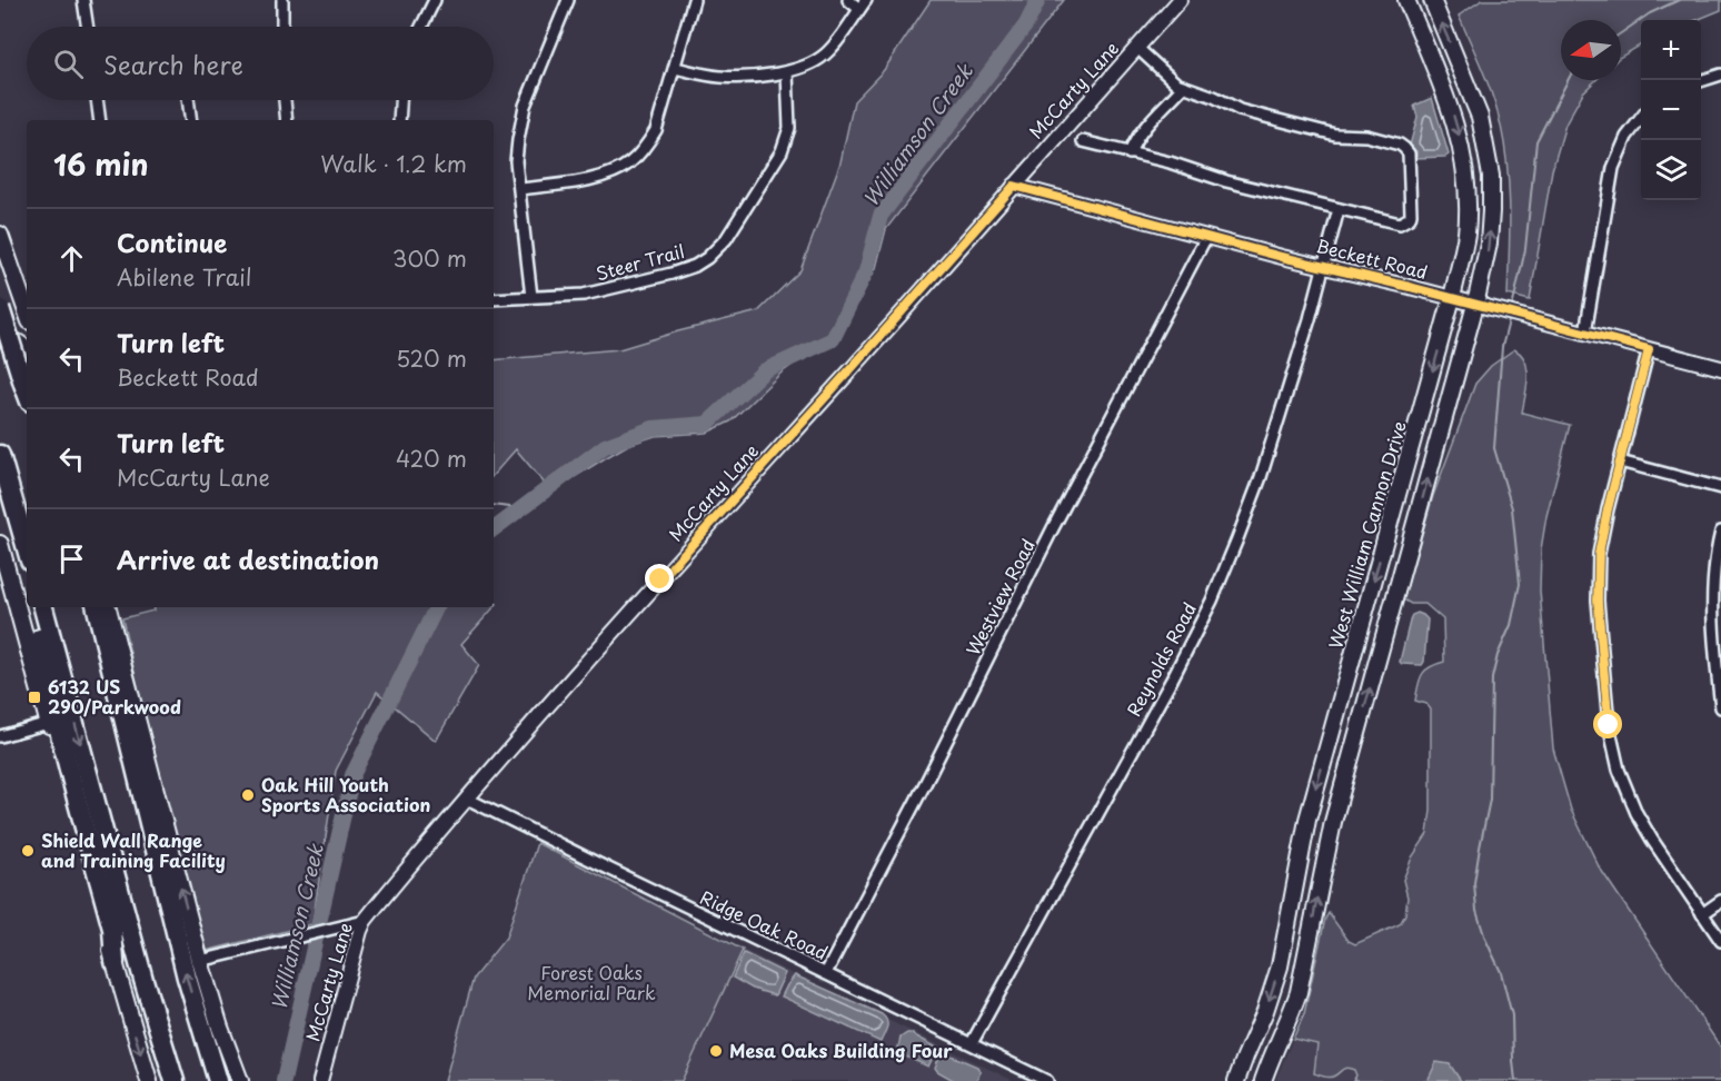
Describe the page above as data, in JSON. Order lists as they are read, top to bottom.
{
  "streets": {
    "main road": ["West William Cannon Drive"],
    "street": [
      "McCarty Lane",
      "Beckett Road",
      "Steer Trail",
      "Westview Road",
      "Reynolds Road",
      "Ridge Oak Road"
    ]
  },
  "crossings": [
    ["McCarty Lane", "Beckett Road"],
    ["McCarty Lane", "Ridge Oak Road"],
    ["Beckett Road", "West William Cannon Drive"],
    ["Beckett Road", "Westview Road"],
    ["Beckett Road", "Reynolds Road"],
    ["Westview Road", "Ridge Oak Road"],
    ["Reynolds Road", "Ridge Oak Road"]
  ],
  "water": ["Williamson Creek"],
  "parks": ["Forest Oaks Memorial Park"],
  "places": {
    "transit": ["6132 US 290/Parkwood"],
    "other": ["Oak Hill Youth Sports Association", "Shield Wall Range and Training Facility", "Mesa Oaks Building Four"]
  },
  "north": "left",
  "page": {
    "map_buttons": ["+", "−"],
    "search": "Search here",
    "heading": ["16 min", "Walk · 1.2 km"],
    "list": [
      ["Continue", "Abilene Trail", "300 m"],
      ["Turn left", "Beckett Road", "520 m"],
      ["Turn left", "McCarty Lane", "420 m"],
      "Arrive at destination"
    ]
  }
}
